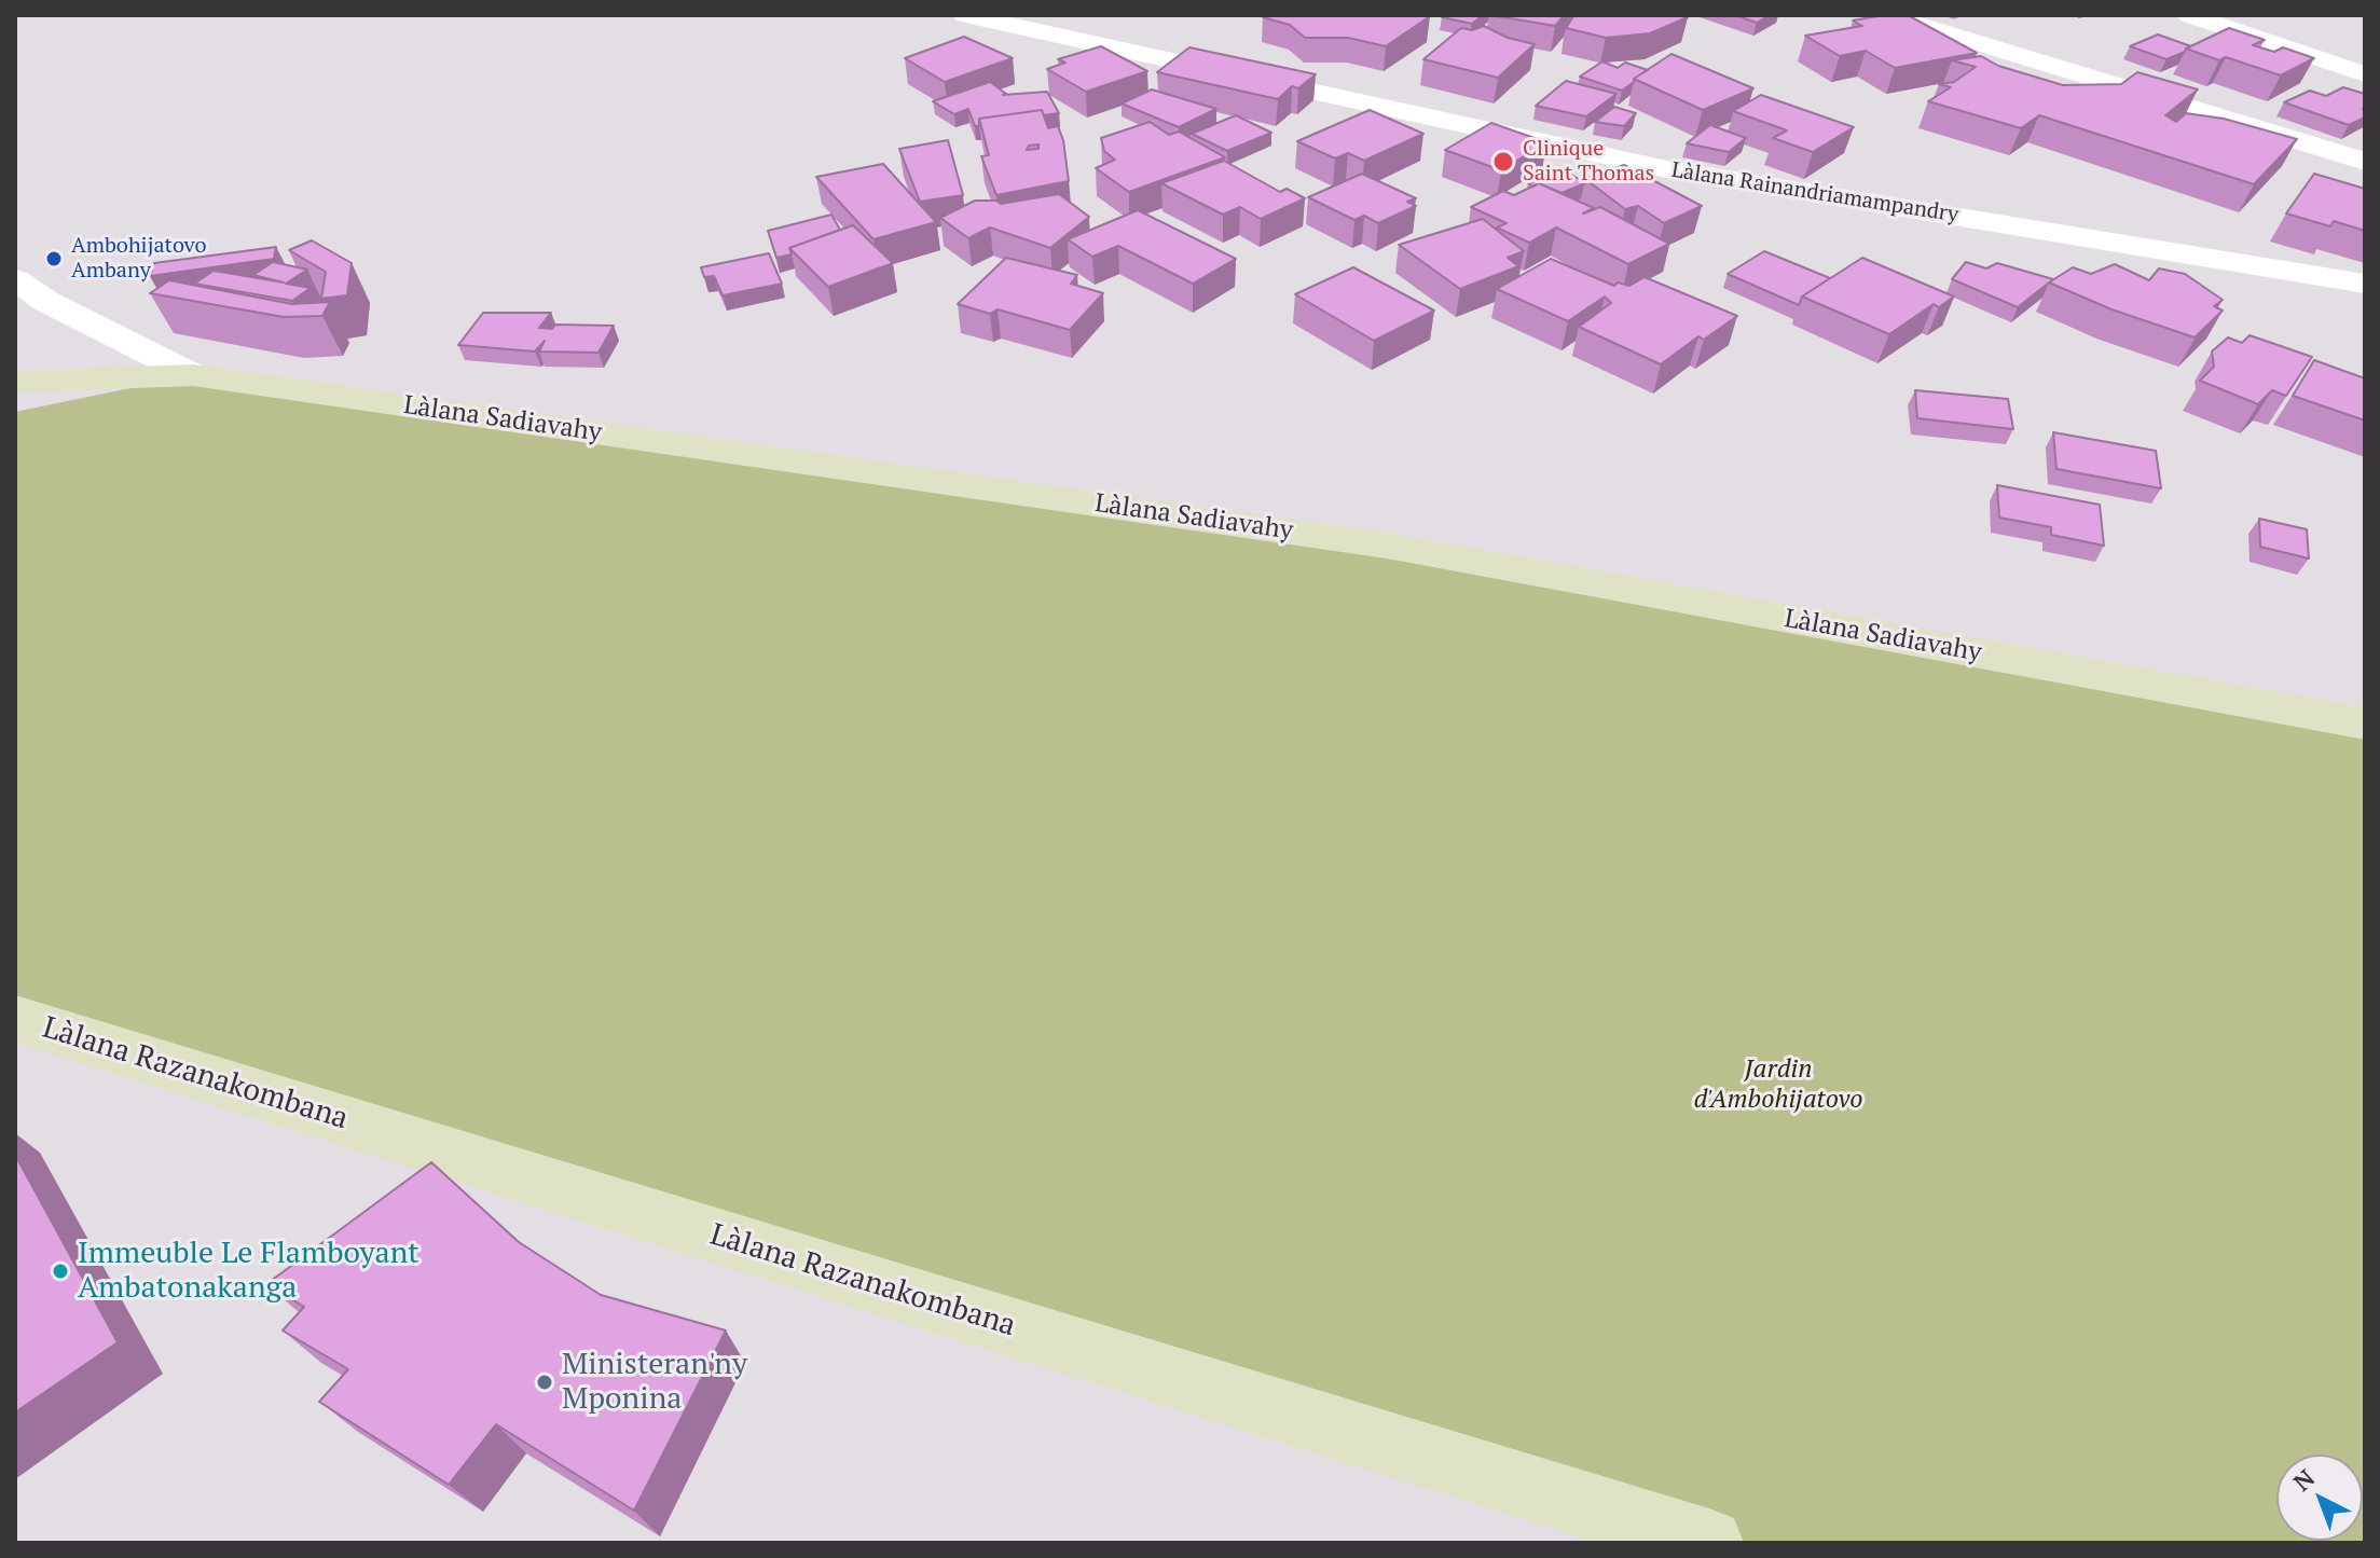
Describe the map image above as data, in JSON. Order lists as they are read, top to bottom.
{
  "streets": {
    "main road": ["Làlana Sadiavahy", "Làlana Razanakombana"],
    "street": ["Làlana Rainandriamampandry"]
  },
  "parks": ["Jardin d'Ambohijatovo"],
  "places": [
    "Clinique Saint Thomas",
    "Ambohijatovo Ambany",
    "Immeuble Le Flamboyant Ambatonakanga",
    "Ministeran'ny Mponina"
  ],
  "north": "top left"
}
